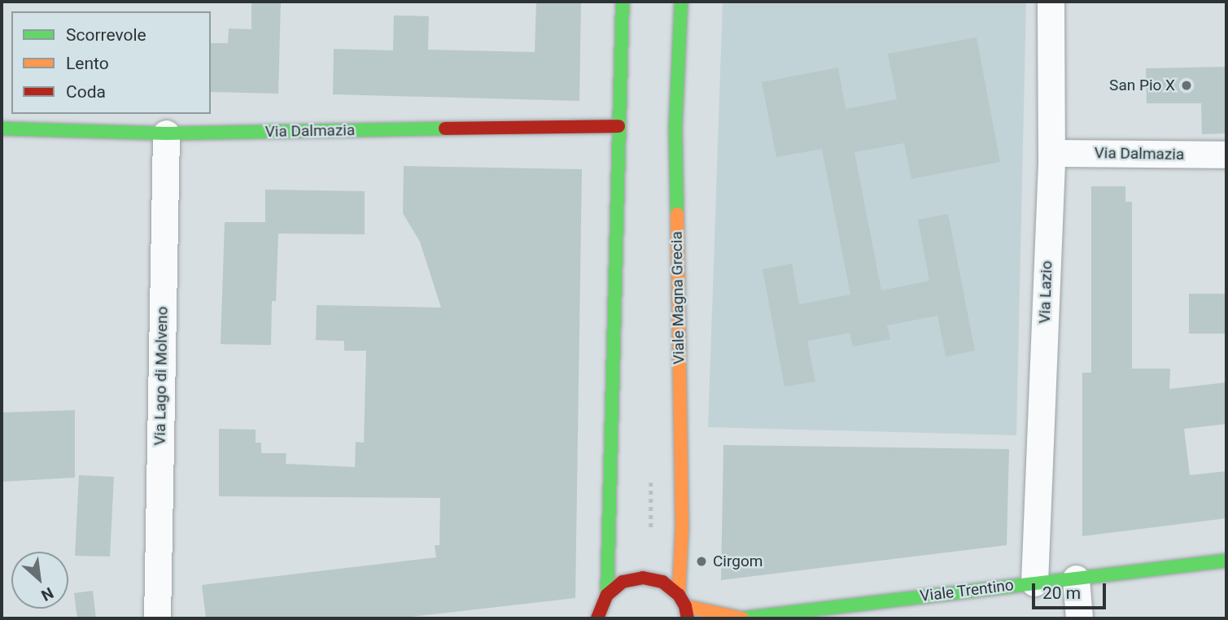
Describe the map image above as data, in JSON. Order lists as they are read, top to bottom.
{
  "streets": {
    "main road": ["Via Dalmazia", "Viale Magna Grecia", "Viale Trentino"],
    "street": ["Via Lazio", "Via Lago di Molveno"]
  },
  "crossings": [
    ["Via Dalmazia", "Via Lazio"],
    ["Via Dalmazia", "Via Lago di Molveno"],
    ["Via Lazio", "Viale Trentino"],
    ["Viale Magna Grecia", "Viale Trentino"]
  ],
  "places": ["San Pio X", "Cirgom"],
  "legend": ["Scorrevole", "Lento", "Coda"],
  "scale_bar": "20 m",
  "north": "bottom right"
}
